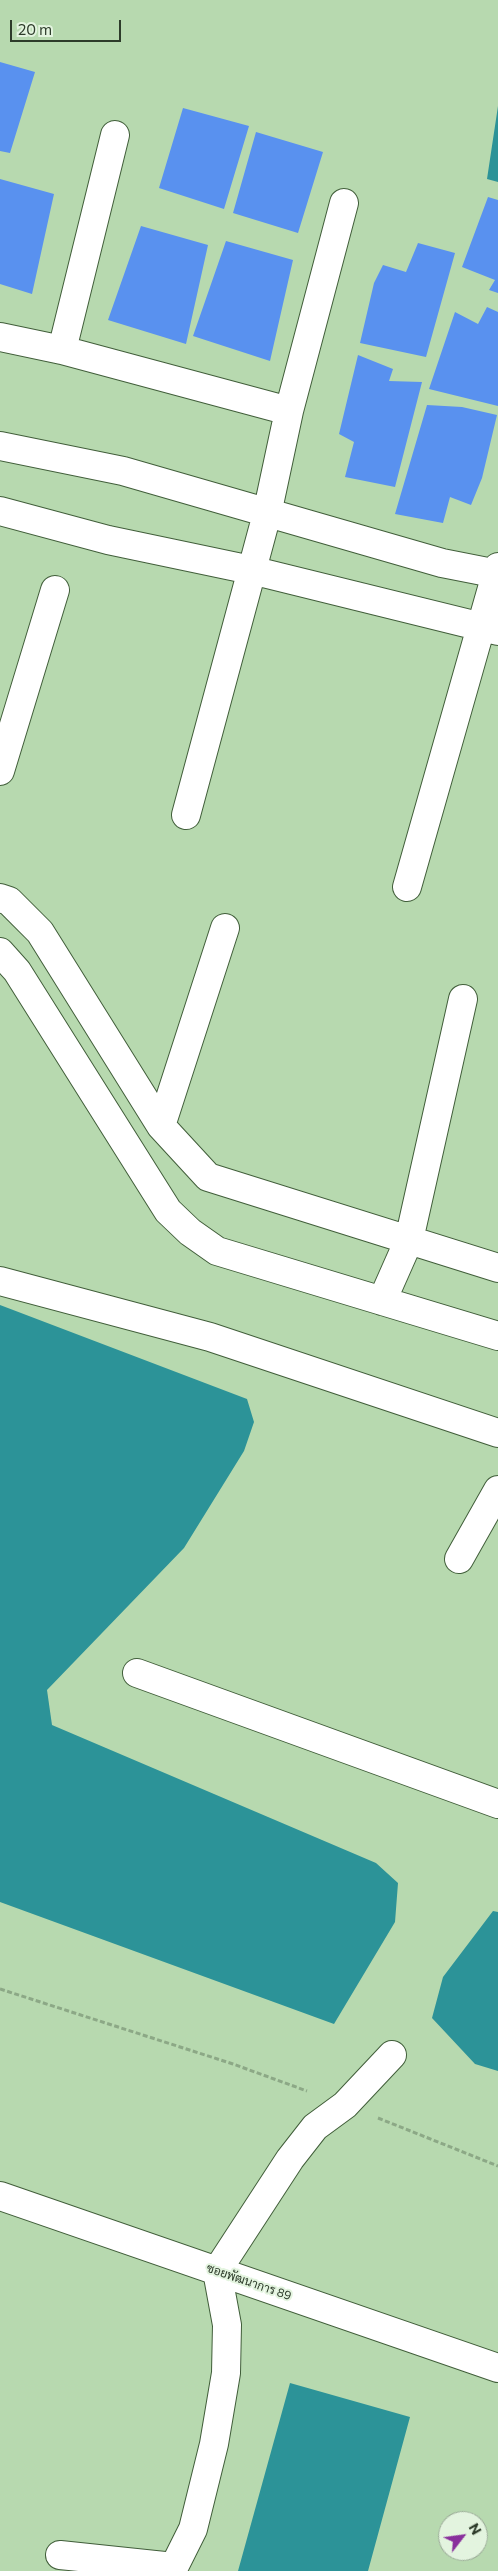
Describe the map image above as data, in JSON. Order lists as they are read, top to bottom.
{
  "streets": {
    "street": ["ซอยพัฒนาการ 89"]
  },
  "scale_bar": "20 m",
  "north": "top right"
}
